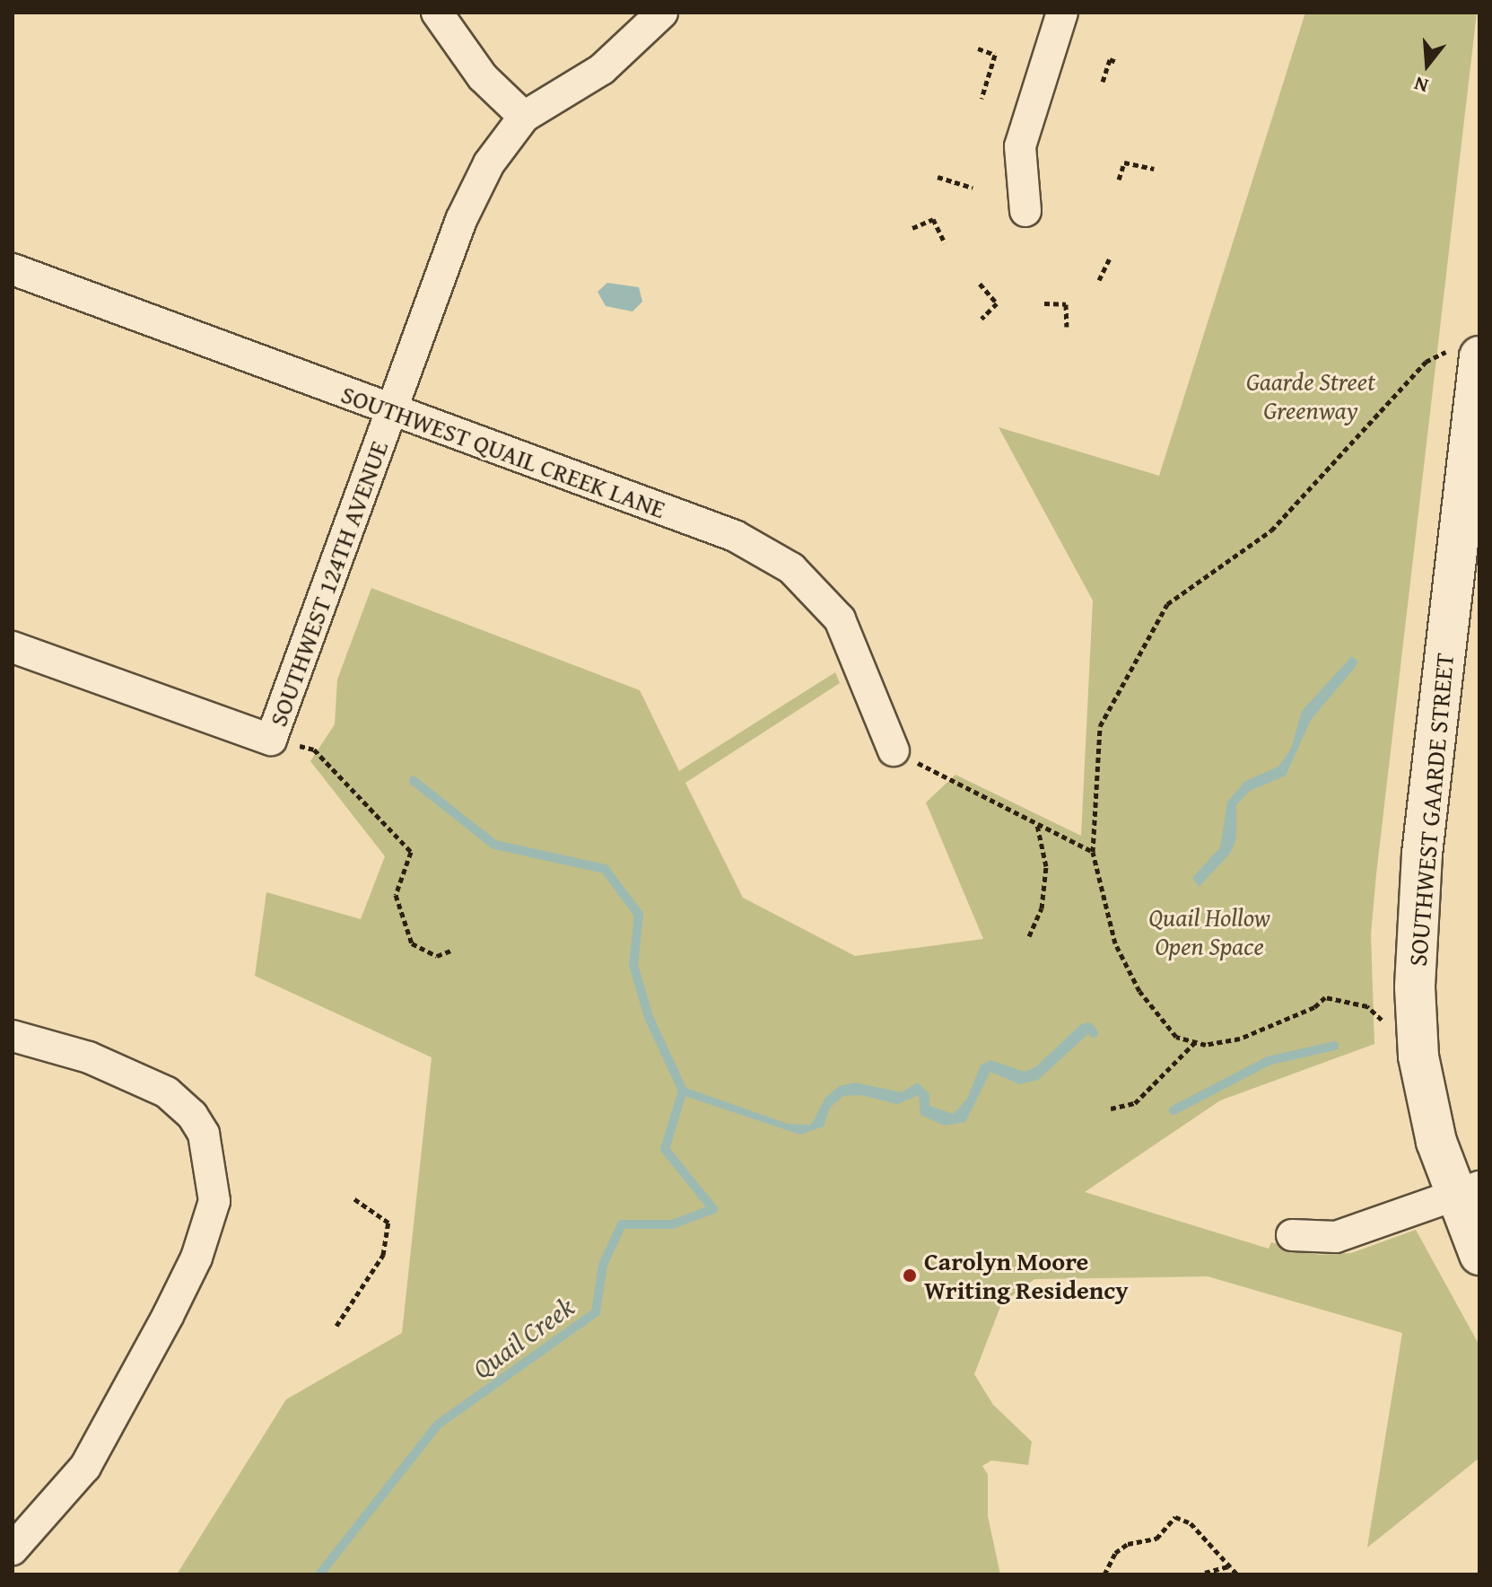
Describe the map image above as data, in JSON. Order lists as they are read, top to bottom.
{
  "streets": {
    "main road": ["SOUTHWEST GAARDE STREET"],
    "street": ["SOUTHWEST QUAIL CREEK LANE", "SOUTHWEST 124TH AVENUE"]
  },
  "crossings": [
    ["SOUTHWEST QUAIL CREEK LANE", "SOUTHWEST 124TH AVENUE"]
  ],
  "water": ["Quail Creek"],
  "parks": ["Gaarde Street Greenway", "Quail Hollow Open Space"],
  "places": ["Carolyn Moore Writing Residency"],
  "north": "bottom"
}
